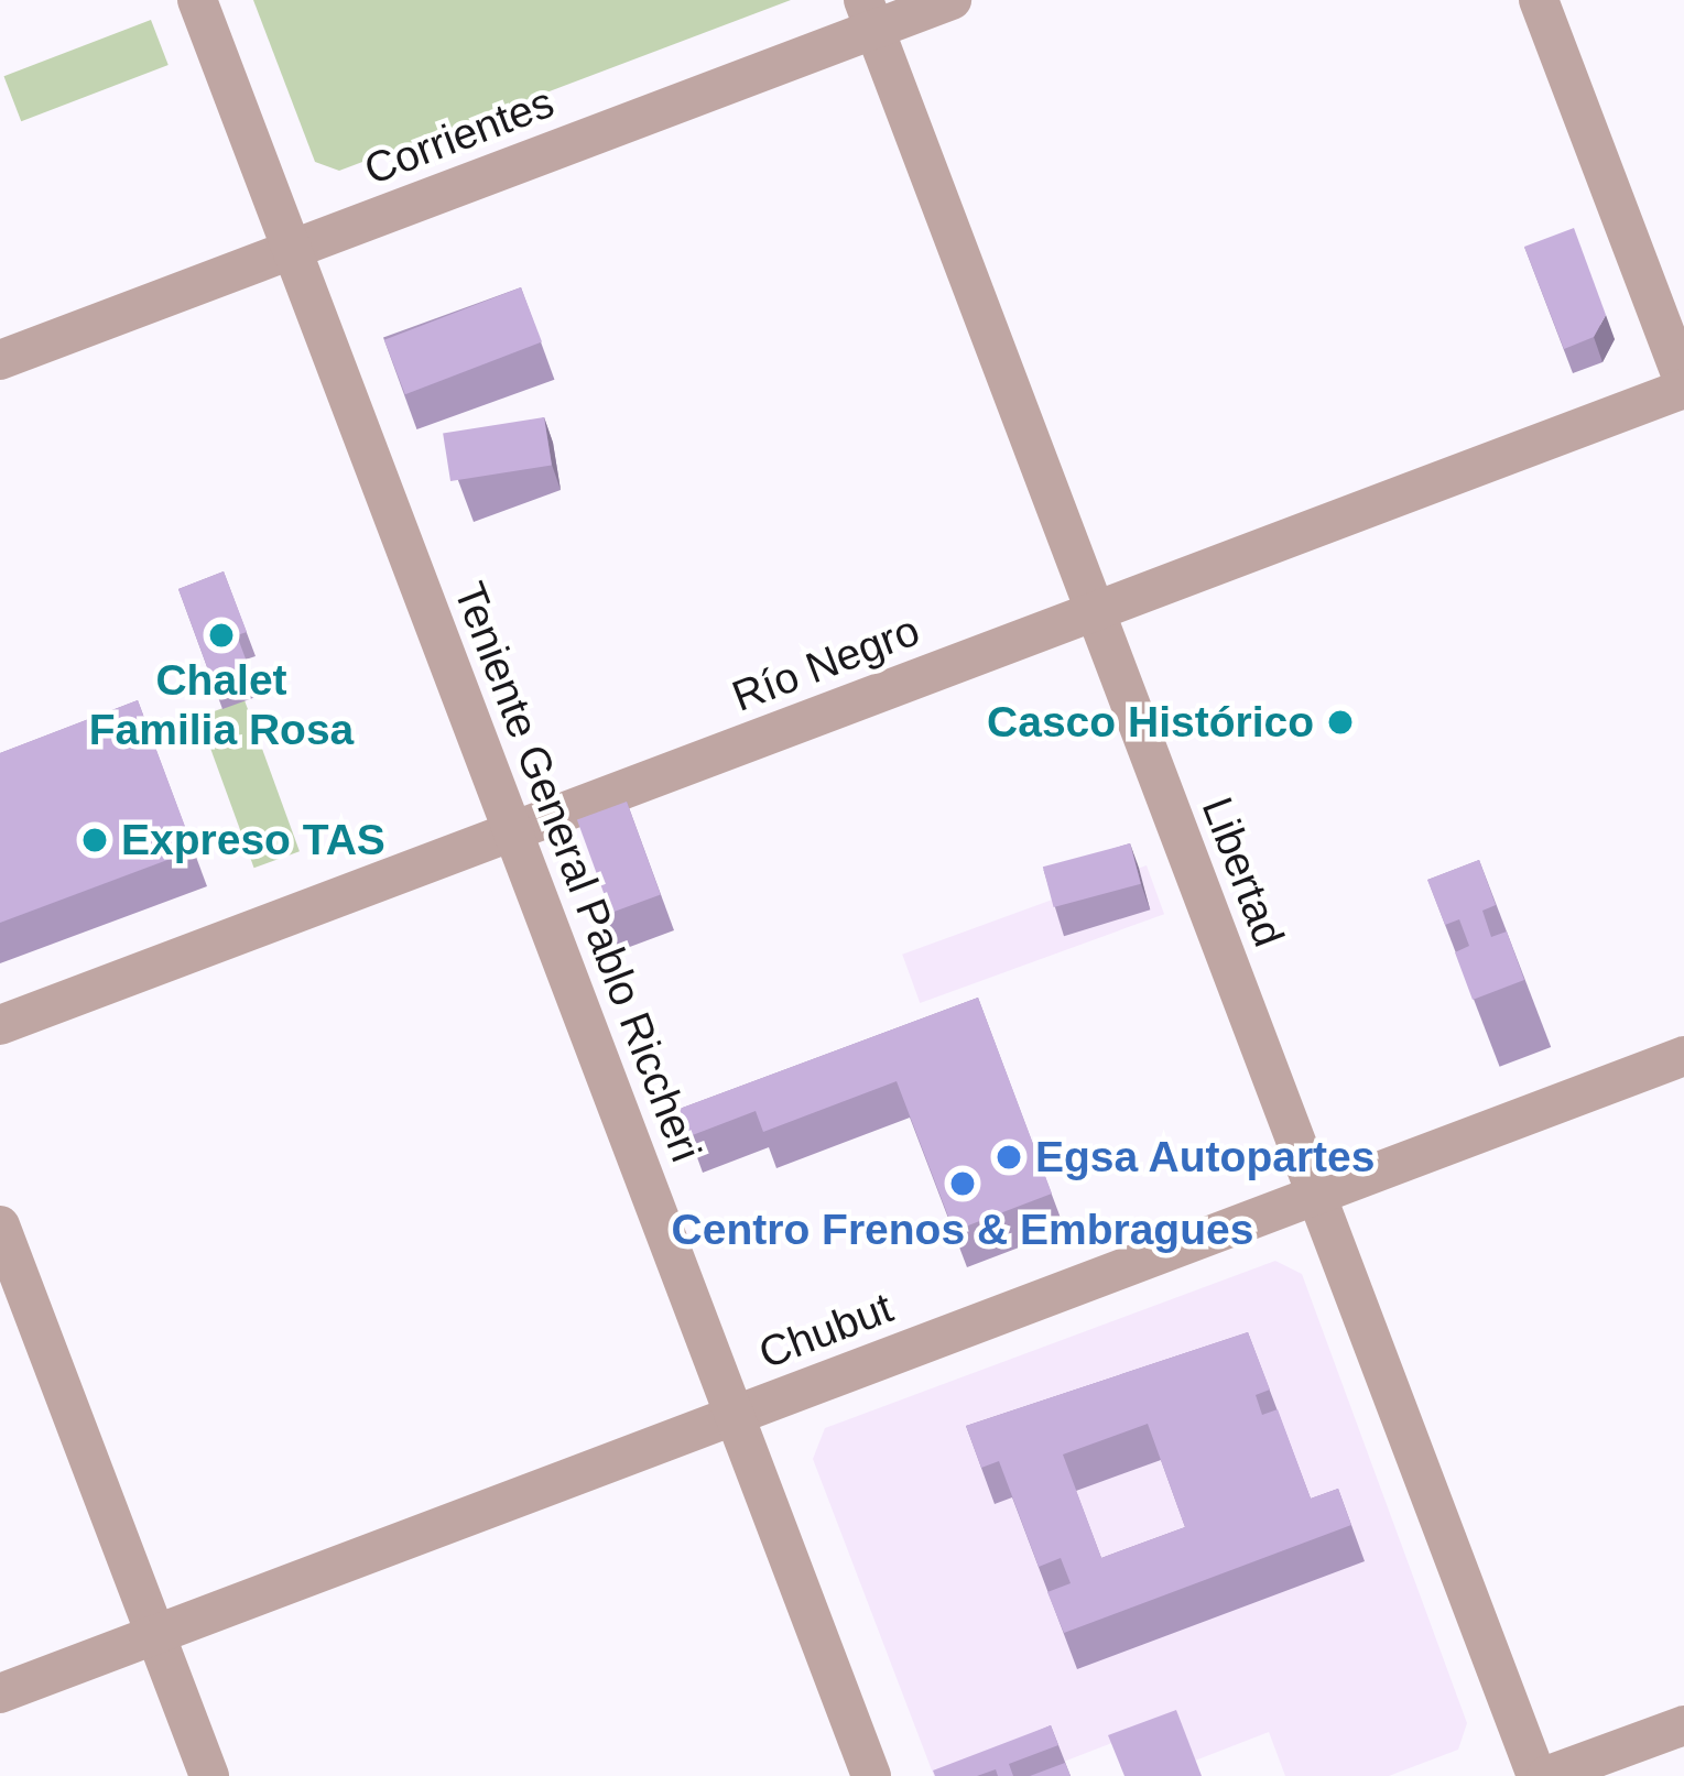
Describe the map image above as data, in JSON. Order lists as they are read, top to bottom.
{
  "streets": {
    "street": [
      "Corrientes",
      "Río Negro",
      "Teniente General Pablo Riccheri",
      "Libertad",
      "Chubut"
    ]
  },
  "crossings": [
    ["Corrientes", "Teniente General Pablo Riccheri"],
    ["Corrientes", "Libertad"],
    ["Río Negro", "Teniente General Pablo Riccheri"],
    ["Río Negro", "Libertad"],
    ["Teniente General Pablo Riccheri", "Chubut"],
    ["Libertad", "Chubut"]
  ],
  "places": [
    "Chalet Familia Rosa",
    "Casco Histórico",
    "Expreso TAS",
    "Egsa Autopartes",
    "Centro Frenos & Embragues"
  ]
}
